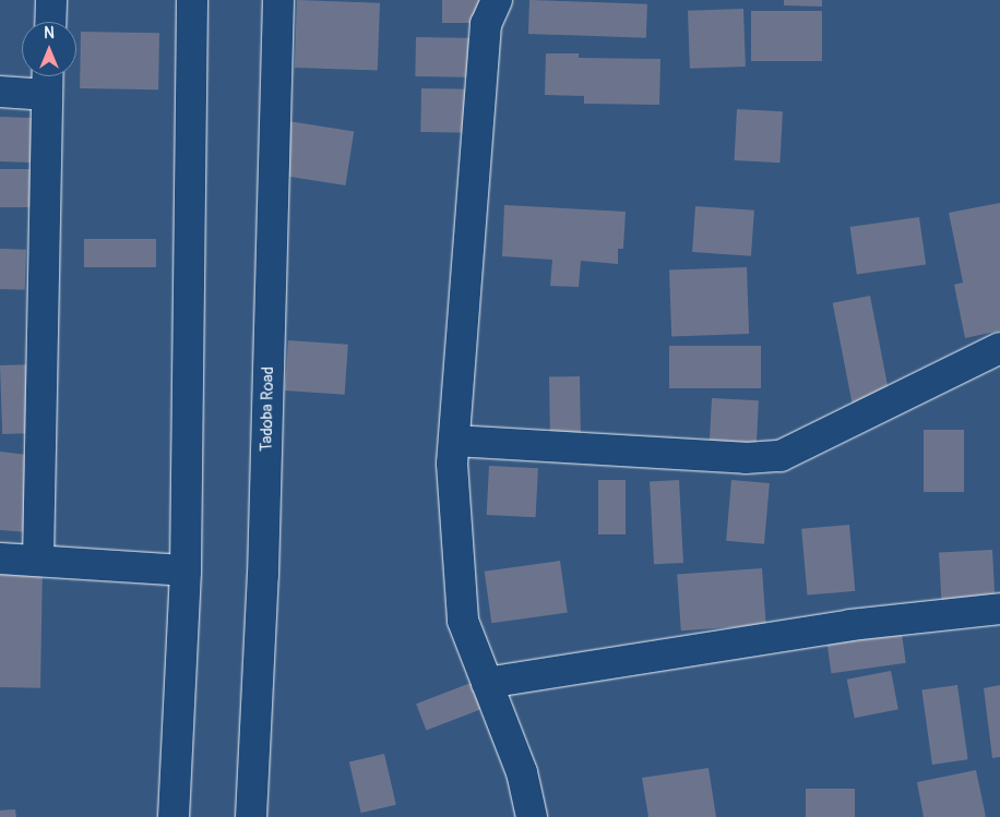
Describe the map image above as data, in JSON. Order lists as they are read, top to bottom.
{
  "streets": {
    "street": ["Tadoba Road"]
  },
  "north": "top"
}
